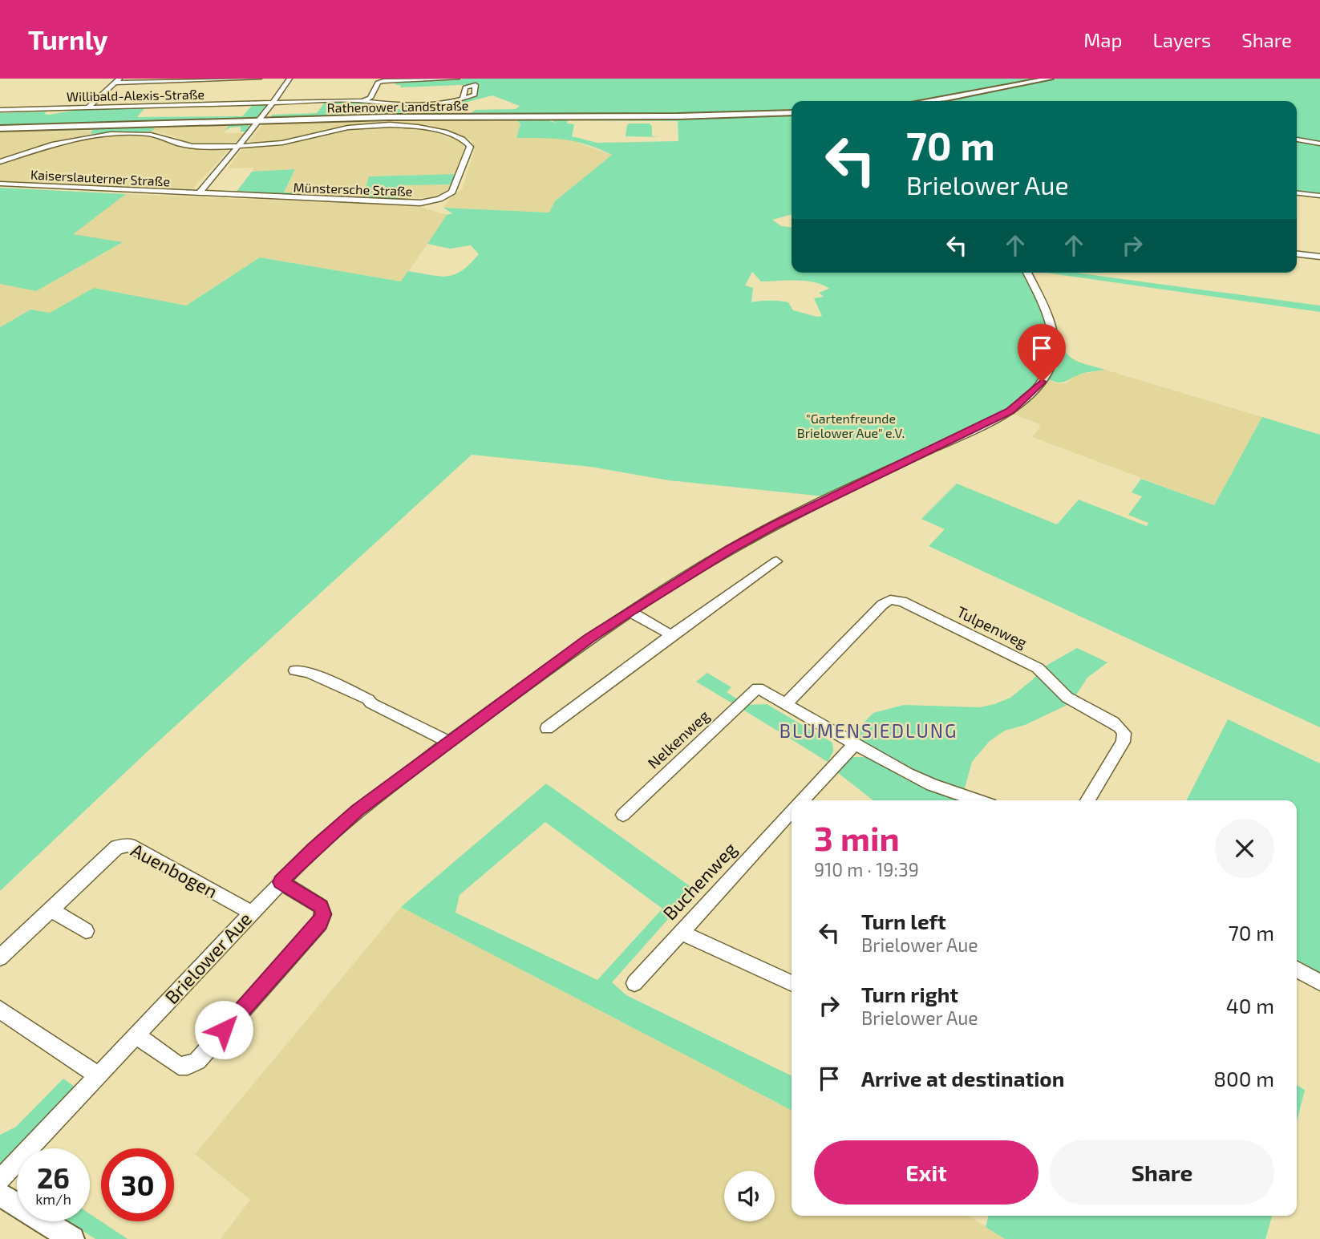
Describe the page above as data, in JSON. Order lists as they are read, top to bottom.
{
  "streets": {
    "main road": ["Rathenower Landstraße"],
    "street": [
      "Willibald-Alexis-Straße",
      "Kaiserslauterner Straße",
      "Münstersche Straße",
      "Tulpenweg",
      "Nelkenweg",
      "Auenbogen",
      "Buchenweg",
      "Brielower Aue"
    ]
  },
  "crossings": [
    ["Kaiserslauterner Straße", "Münstersche Straße"],
    ["Tulpenweg", "Nelkenweg"],
    ["Auenbogen", "Brielower Aue"]
  ],
  "districts": ["BLUMENSIEDLUNG"],
  "parks": ["\"Gartenfreunde Brielower Aue\" e.V."],
  "page": {
    "header": "Turnly",
    "nav": ["Map", "Layers", "Share"],
    "turn": ["70 m", "Brielower Aue"],
    "heading": ["3 min", "910 m · 19:39"],
    "list": [
      {
        "name": "Turn left",
        "note": "Brielower Aue",
        "value": "70 m"
      },
      {
        "name": "Turn right",
        "note": "Brielower Aue",
        "value": "40 m"
      },
      {
        "name": "Arrive at destination",
        "value": "800 m"
      }
    ],
    "buttons": ["Exit", "Share"],
    "speed": "26 km/h",
    "limit": "30"
  }
}
